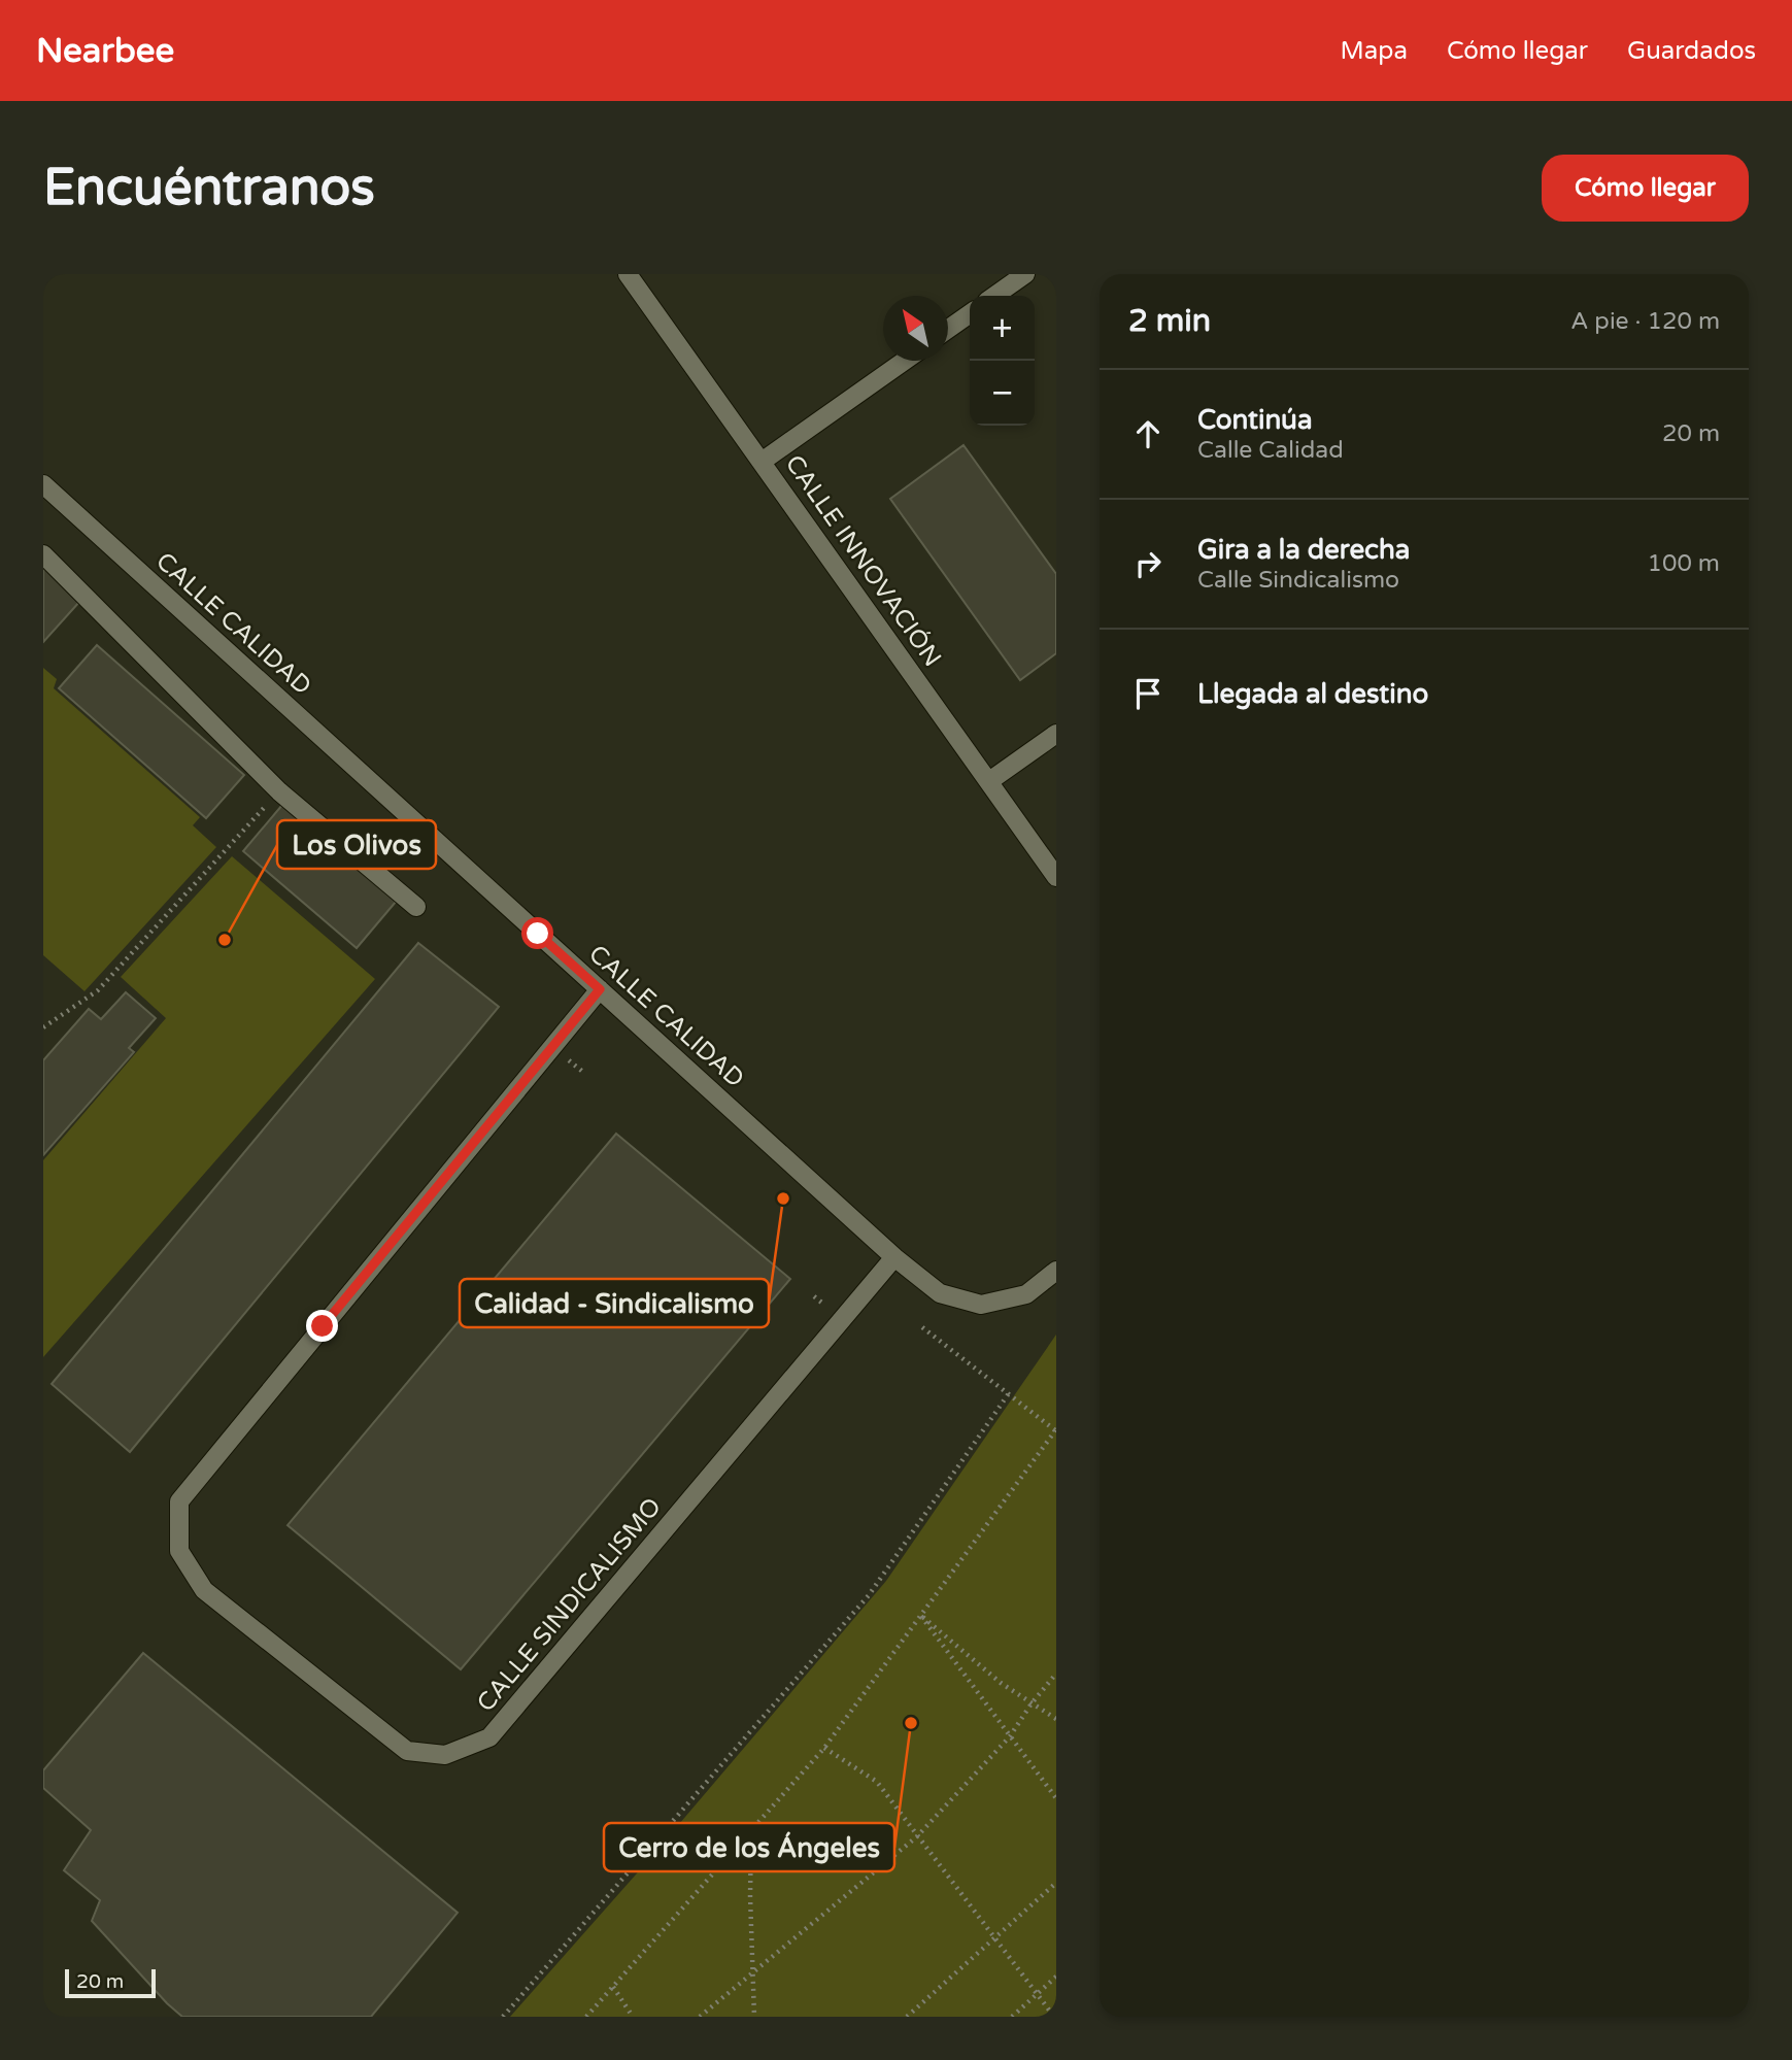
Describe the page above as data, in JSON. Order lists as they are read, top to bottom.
{
  "streets": {
    "street": ["CALLE INNOVACIÓN", "CALLE CALIDAD", "CALLE SINDICALISMO"]
  },
  "crossings": [
    ["CALLE CALIDAD", "CALLE SINDICALISMO"]
  ],
  "places": ["Los Olivos", "Calidad - Sindicalismo", "Cerro de los Ángeles"],
  "scale_bar": "20 m",
  "north": "top left",
  "page": {
    "header": "Nearbee",
    "nav": ["Mapa", "Cómo llegar", "Guardados"],
    "buttons": "Cómo llegar",
    "title": "Encuéntranos",
    "heading": ["2 min", "A pie · 120 m"],
    "map_buttons": ["+", "−"],
    "list": [
      ["Continúa", "Calle Calidad", "20 m"],
      ["Gira a la derecha", "Calle Sindicalismo", "100 m"],
      "Llegada al destino"
    ],
    "scale": "20 m"
  }
}
